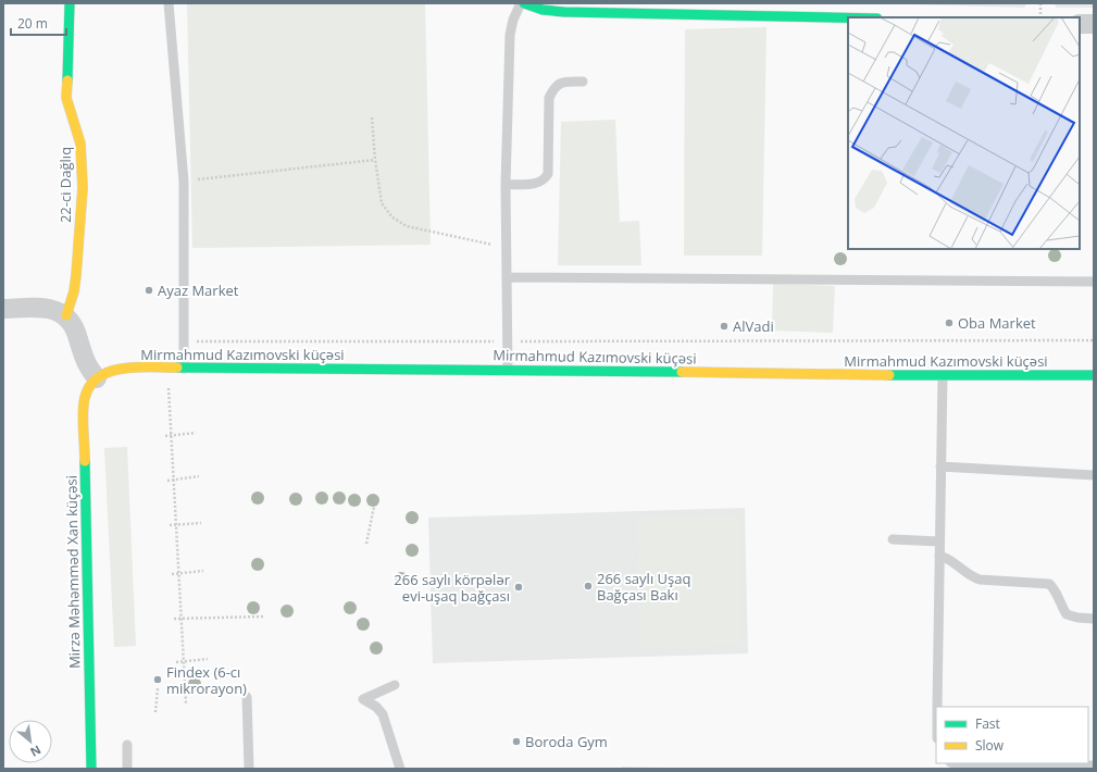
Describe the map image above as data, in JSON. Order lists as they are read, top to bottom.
{
  "streets": {
    "street": ["22-ci Dağlıq", "Mirmahmud Kazımovski küçəsi", "Mirzə Məhəmməd Xan küçəsi"]
  },
  "crossings": [
    ["Mirmahmud Kazımovski küçəsi", "Mirzə Məhəmməd Xan küçəsi"]
  ],
  "places": [
    "Ayaz Market",
    "Oba Market",
    "AlVadi",
    "266 saylı Uşaq Bağçası Bakı",
    "266 saylı körpələr evi-uşaq bağçası",
    "Findex (6-cı mikrorayon)",
    "Boroda Gym"
  ],
  "legend": ["Fast", "Slow"],
  "scale_bar": "20 m",
  "north": "bottom right"
}
